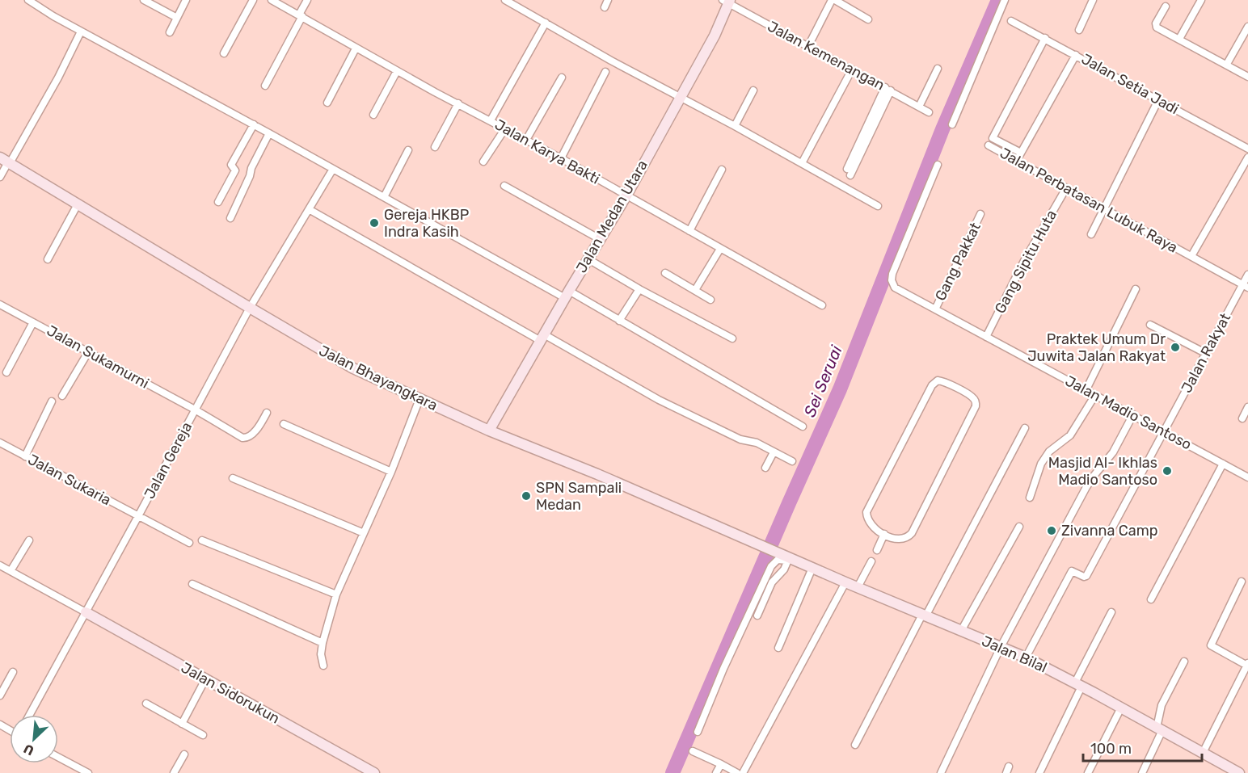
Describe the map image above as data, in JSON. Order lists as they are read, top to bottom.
{
  "streets": {
    "main road": [
      "Jalan Medan Utara",
      "Jalan Bhayangkara",
      "Jalan Bilal",
      "Jalan Sidorukun"
    ],
    "street": [
      "Jalan Kemenangan",
      "Jalan Setia Jadi",
      "Jalan Karya Bakti",
      "Jalan Perbatasan Lubuk Raya",
      "Gang Pakkat",
      "Gang Sipitu Huta",
      "Jalan Rakyat",
      "Jalan Sukamurni",
      "Jalan Madio Santoso",
      "Jalan Gereja",
      "Jalan Sukaria"
    ]
  },
  "crossings": [
    ["Jalan Kemenangan", "Jalan Medan Utara"],
    ["Jalan Karya Bakti", "Jalan Medan Utara"],
    ["Jalan Perbatasan Lubuk Raya", "Gang Sipitu Huta"],
    ["Jalan Medan Utara", "Jalan Bhayangkara"],
    ["Gang Pakkat", "Jalan Madio Santoso"],
    ["Gang Sipitu Huta", "Jalan Madio Santoso"],
    ["Jalan Rakyat", "Jalan Madio Santoso"],
    ["Jalan Rakyat", "Jalan Bilal"],
    ["Jalan Sukamurni", "Jalan Gereja"],
    ["Jalan Bhayangkara", "Jalan Gereja"],
    ["Jalan Bhayangkara", "Jalan Bilal"],
    ["Jalan Gereja", "Jalan Sukaria"],
    ["Jalan Gereja", "Jalan Sidorukun"]
  ],
  "water": ["Sei Seruai"],
  "places": [
    "Gereja HKBP Indra Kasih",
    "Praktek Umum Dr Juwita Jalan Rakyat",
    "Masjid Al- Ikhlas Madio Santoso",
    "SPN Sampali Medan",
    "Zivanna Camp"
  ],
  "scale_bar": "100 m",
  "north": "bottom left"
}
